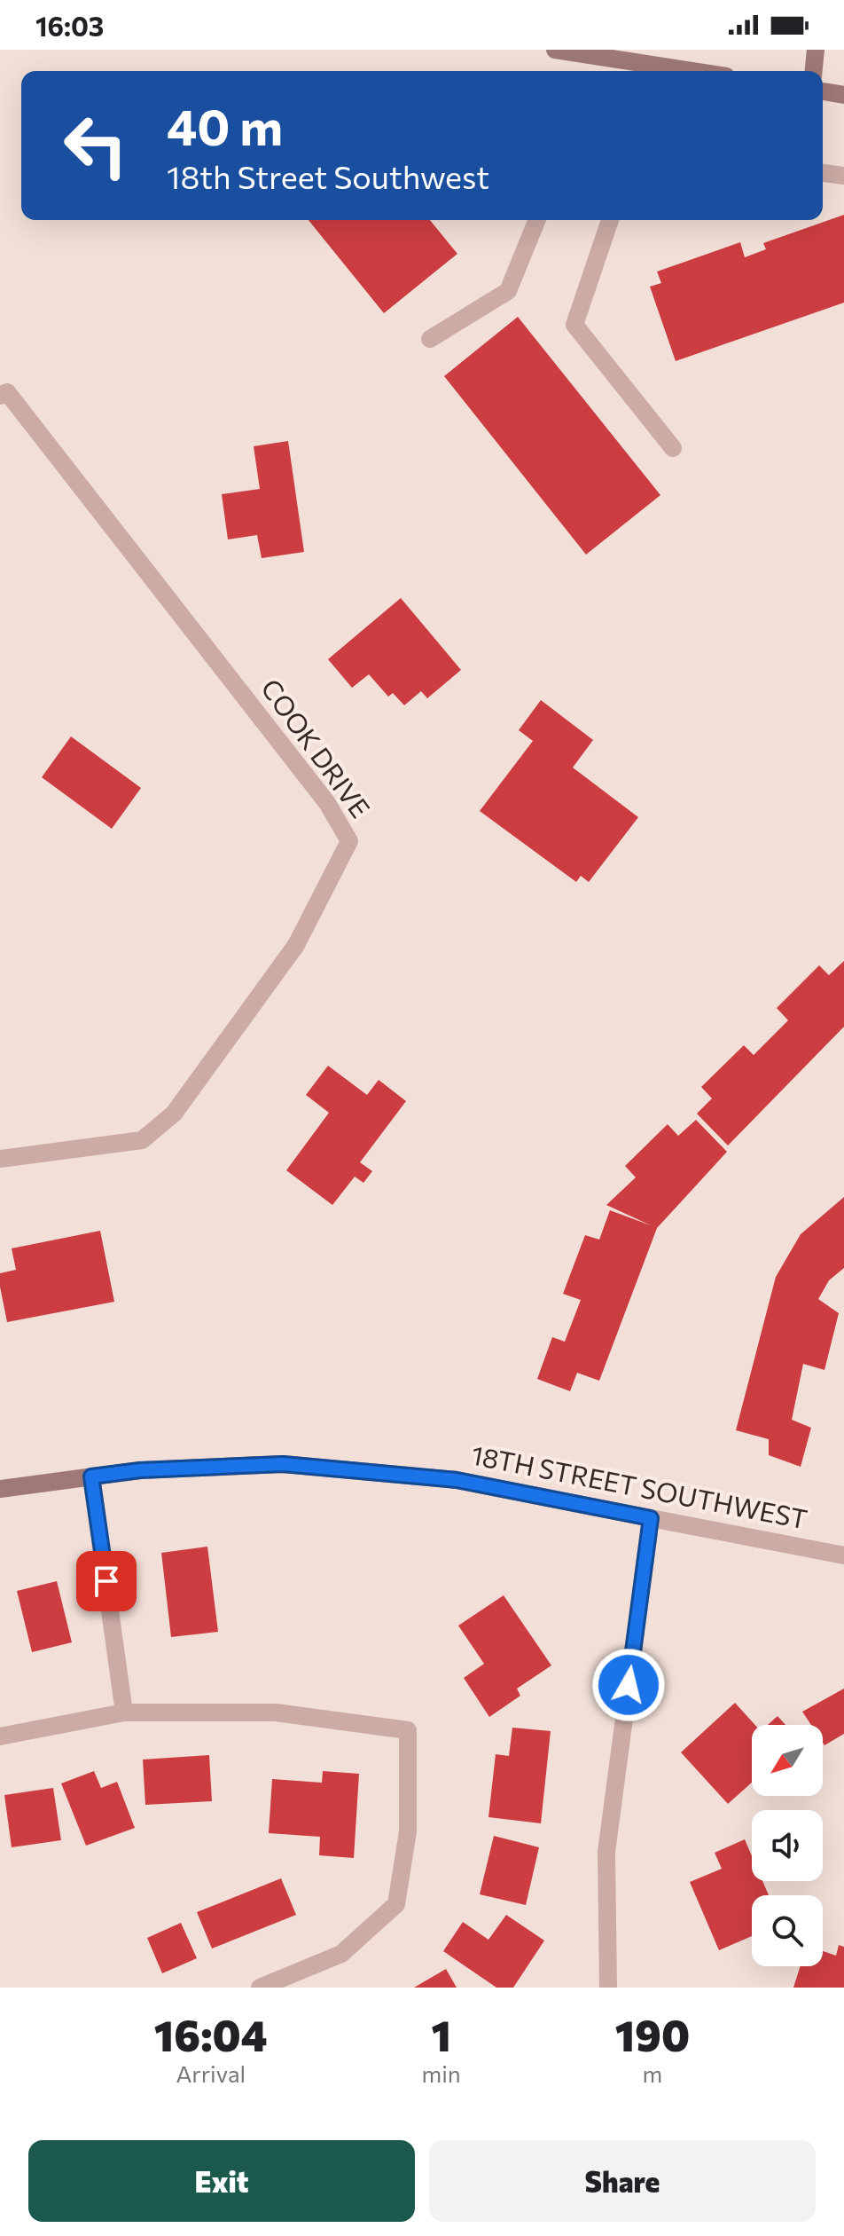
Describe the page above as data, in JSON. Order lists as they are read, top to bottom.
{
  "streets": {
    "street": ["COOK DRIVE", "18TH STREET SOUTHWEST"]
  },
  "north": "bottom left",
  "page": {
    "status": "16:03",
    "turn": ["40 m", "18th Street Southwest"],
    "eta": [
      "16:04",
      "Arrival",
      "1",
      "min",
      "190",
      "m"
    ],
    "buttons": ["Exit", "Share"]
  }
}
